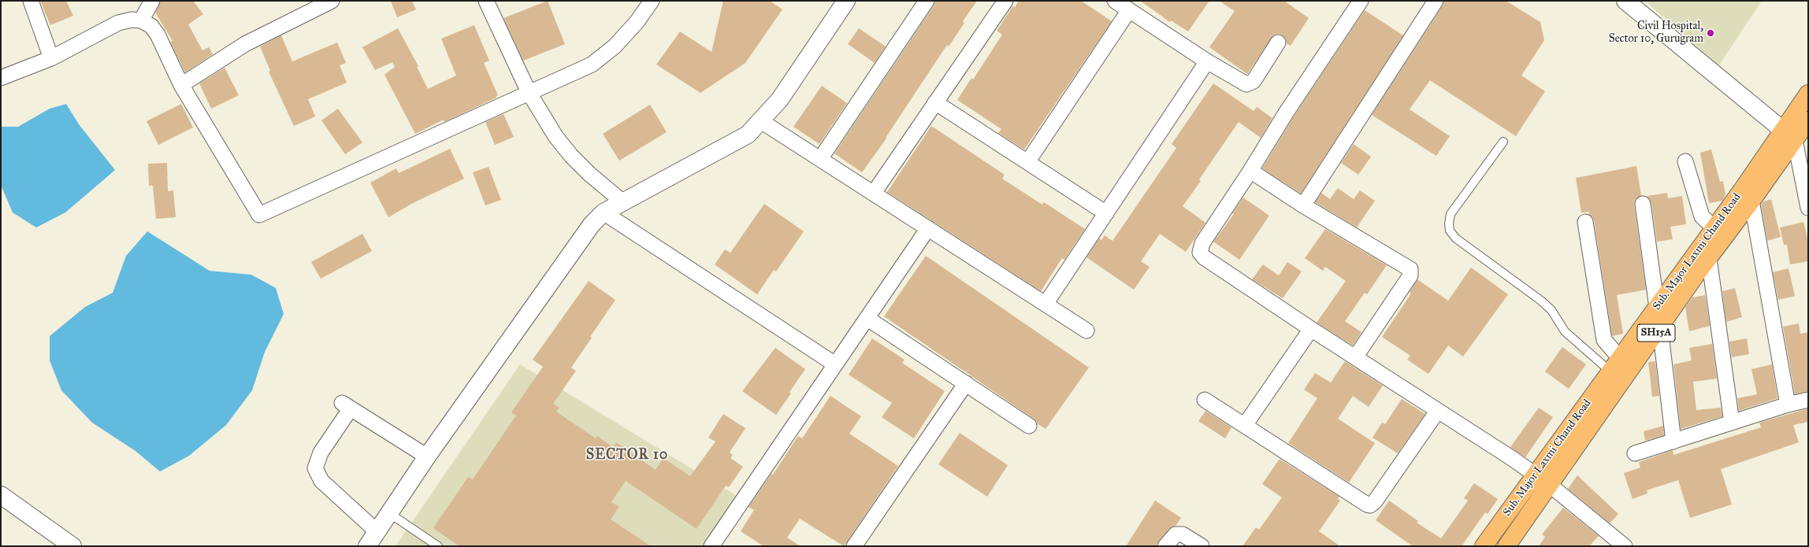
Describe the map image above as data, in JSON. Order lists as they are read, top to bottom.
{
  "streets": {
    "main road": ["Sub. Major Laxmi Chand Road", "SH15A"]
  },
  "districts": ["SECTOR 10"],
  "places": ["Civil Hospital, Sector 10, Gurugram"]
}
